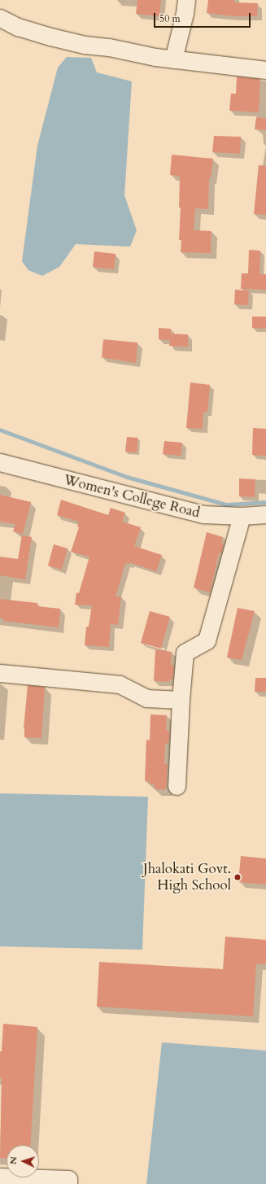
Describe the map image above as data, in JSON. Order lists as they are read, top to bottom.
{
  "streets": {
    "street": ["Women's College Road"]
  },
  "places": ["Jhalokati Govt. High School"],
  "scale_bar": "50 m",
  "north": "left"
}
